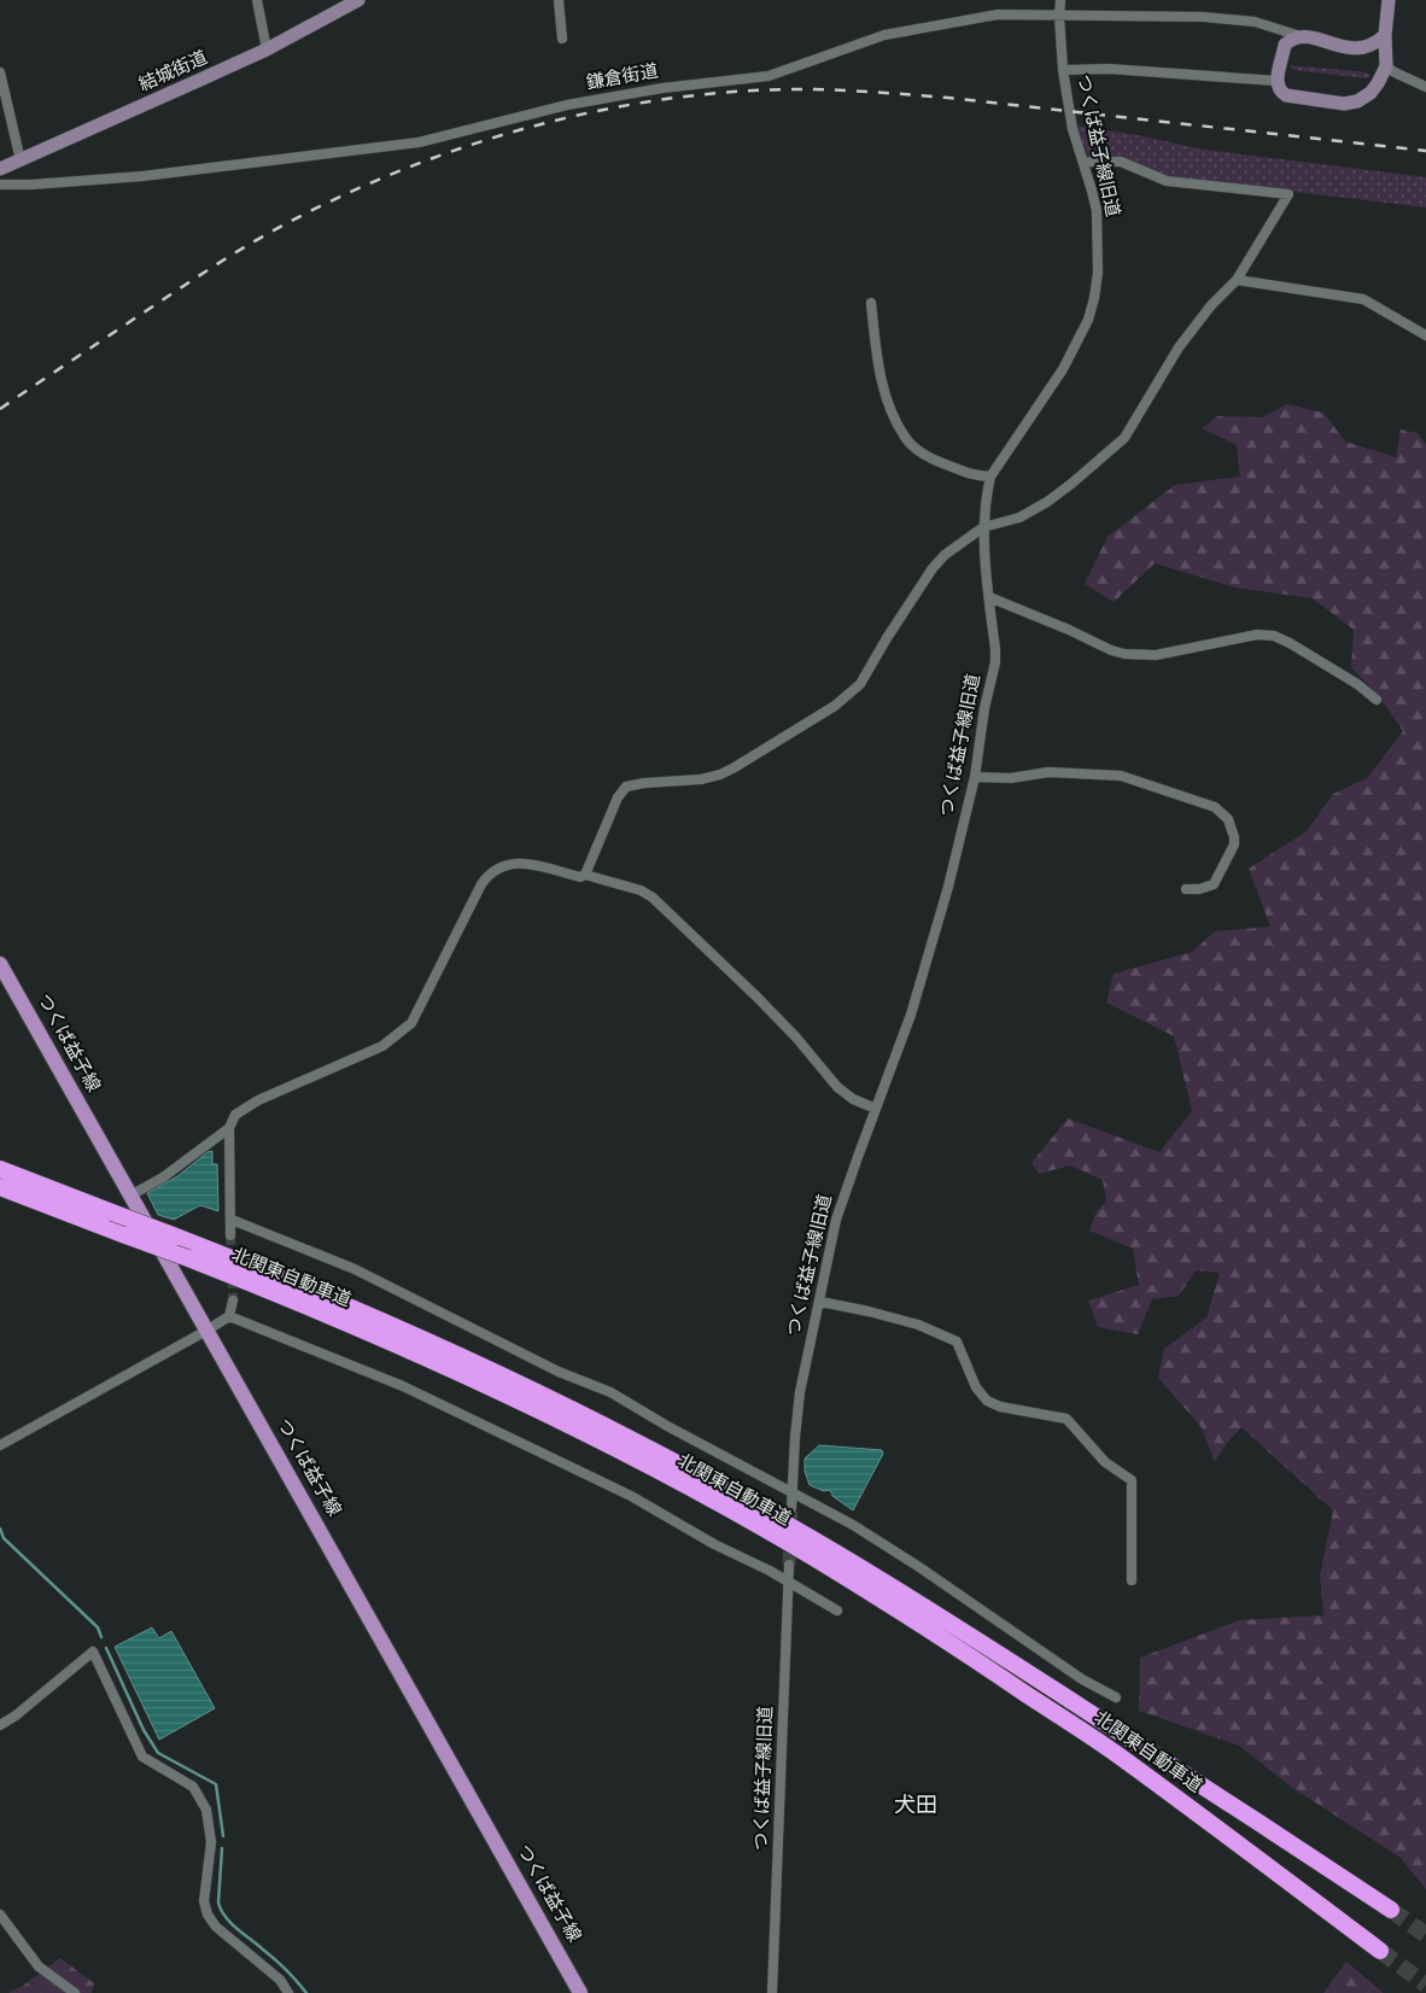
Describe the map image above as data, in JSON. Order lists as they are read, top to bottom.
{
  "streets": {
    "highway": ["北関東自動車道"],
    "main road": ["つくば益子線"],
    "street": ["結城街道", "鎌倉街道", "つくば益子線旧道"]
  },
  "crossings": [
    ["鎌倉街道", "つくば益子線旧道"]
  ],
  "districts": ["犬田"]
}
